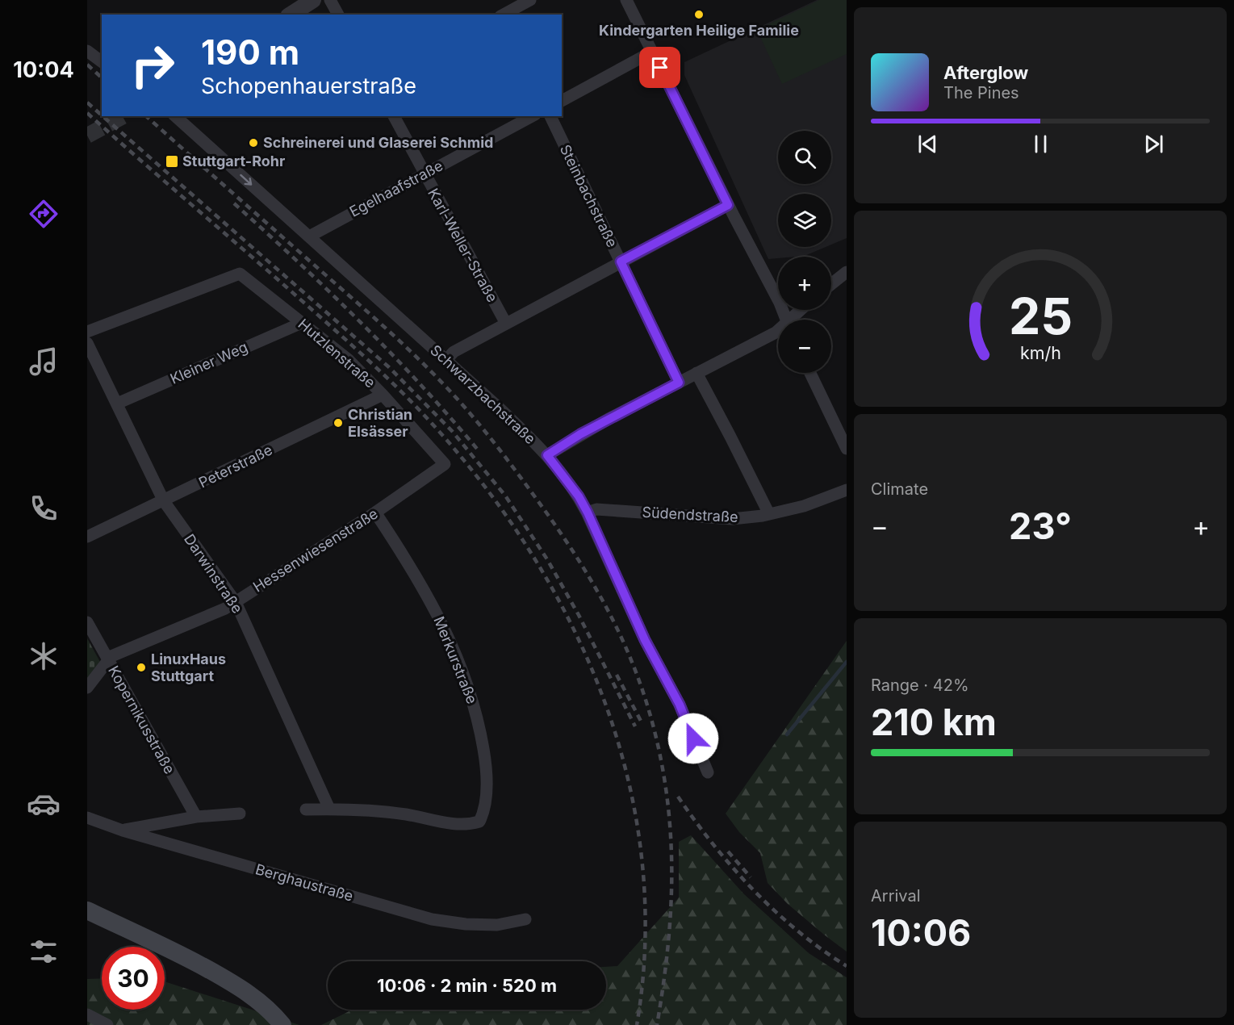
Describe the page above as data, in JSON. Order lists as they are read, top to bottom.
{
  "streets": {
    "street": [
      "Egelhaafstraße",
      "Steinbachstraße",
      "Karl-Weller-Straße",
      "Hutzlenstraße",
      "Kleiner Weg",
      "Schwarzbachstraße",
      "Peterstraße",
      "Südendstraße",
      "Hessenwiesenstraße",
      "Darwinstraße",
      "Merkurstraße",
      "Kopernikusstraße",
      "Berghaustraße"
    ]
  },
  "crossings": [
    ["Egelhaafstraße", "Karl-Weller-Straße"],
    ["Egelhaafstraße", "Schwarzbachstraße"],
    ["Hutzlenstraße", "Kleiner Weg"],
    ["Hutzlenstraße", "Peterstraße"],
    ["Hutzlenstraße", "Hessenwiesenstraße"],
    ["Kleiner Weg", "Darwinstraße"],
    ["Schwarzbachstraße", "Südendstraße"],
    ["Peterstraße", "Darwinstraße"],
    ["Hessenwiesenstraße", "Darwinstraße"],
    ["Hessenwiesenstraße", "Merkurstraße"],
    ["Hessenwiesenstraße", "Kopernikusstraße"],
    ["Darwinstraße", "Merkurstraße"]
  ],
  "places": {
    "other": [
      "Kindergarten Heilige Familie",
      "Schreinerei und Glaserei Schmid",
      "Christian Elsässer",
      "LinuxHaus Stuttgart"
    ],
    "transit": ["Stuttgart-Rohr"]
  },
  "page": {
    "tabs": "10:04",
    "turn": ["190 m", "Schopenhauerstraße"],
    "song": ["Afterglow", "The Pines"],
    "map_buttons": ["+", "−"],
    "tile": [
      "Climate",
      ["Range · 42%", "210 km"],
      ["Arrival", "10:06"]
    ],
    "heat": ["−", "23°", "+"],
    "limit": "30",
    "trip": "10:06 · 2 min · 520 m",
    "gauge": ["25", "km/h"]
  }
}
